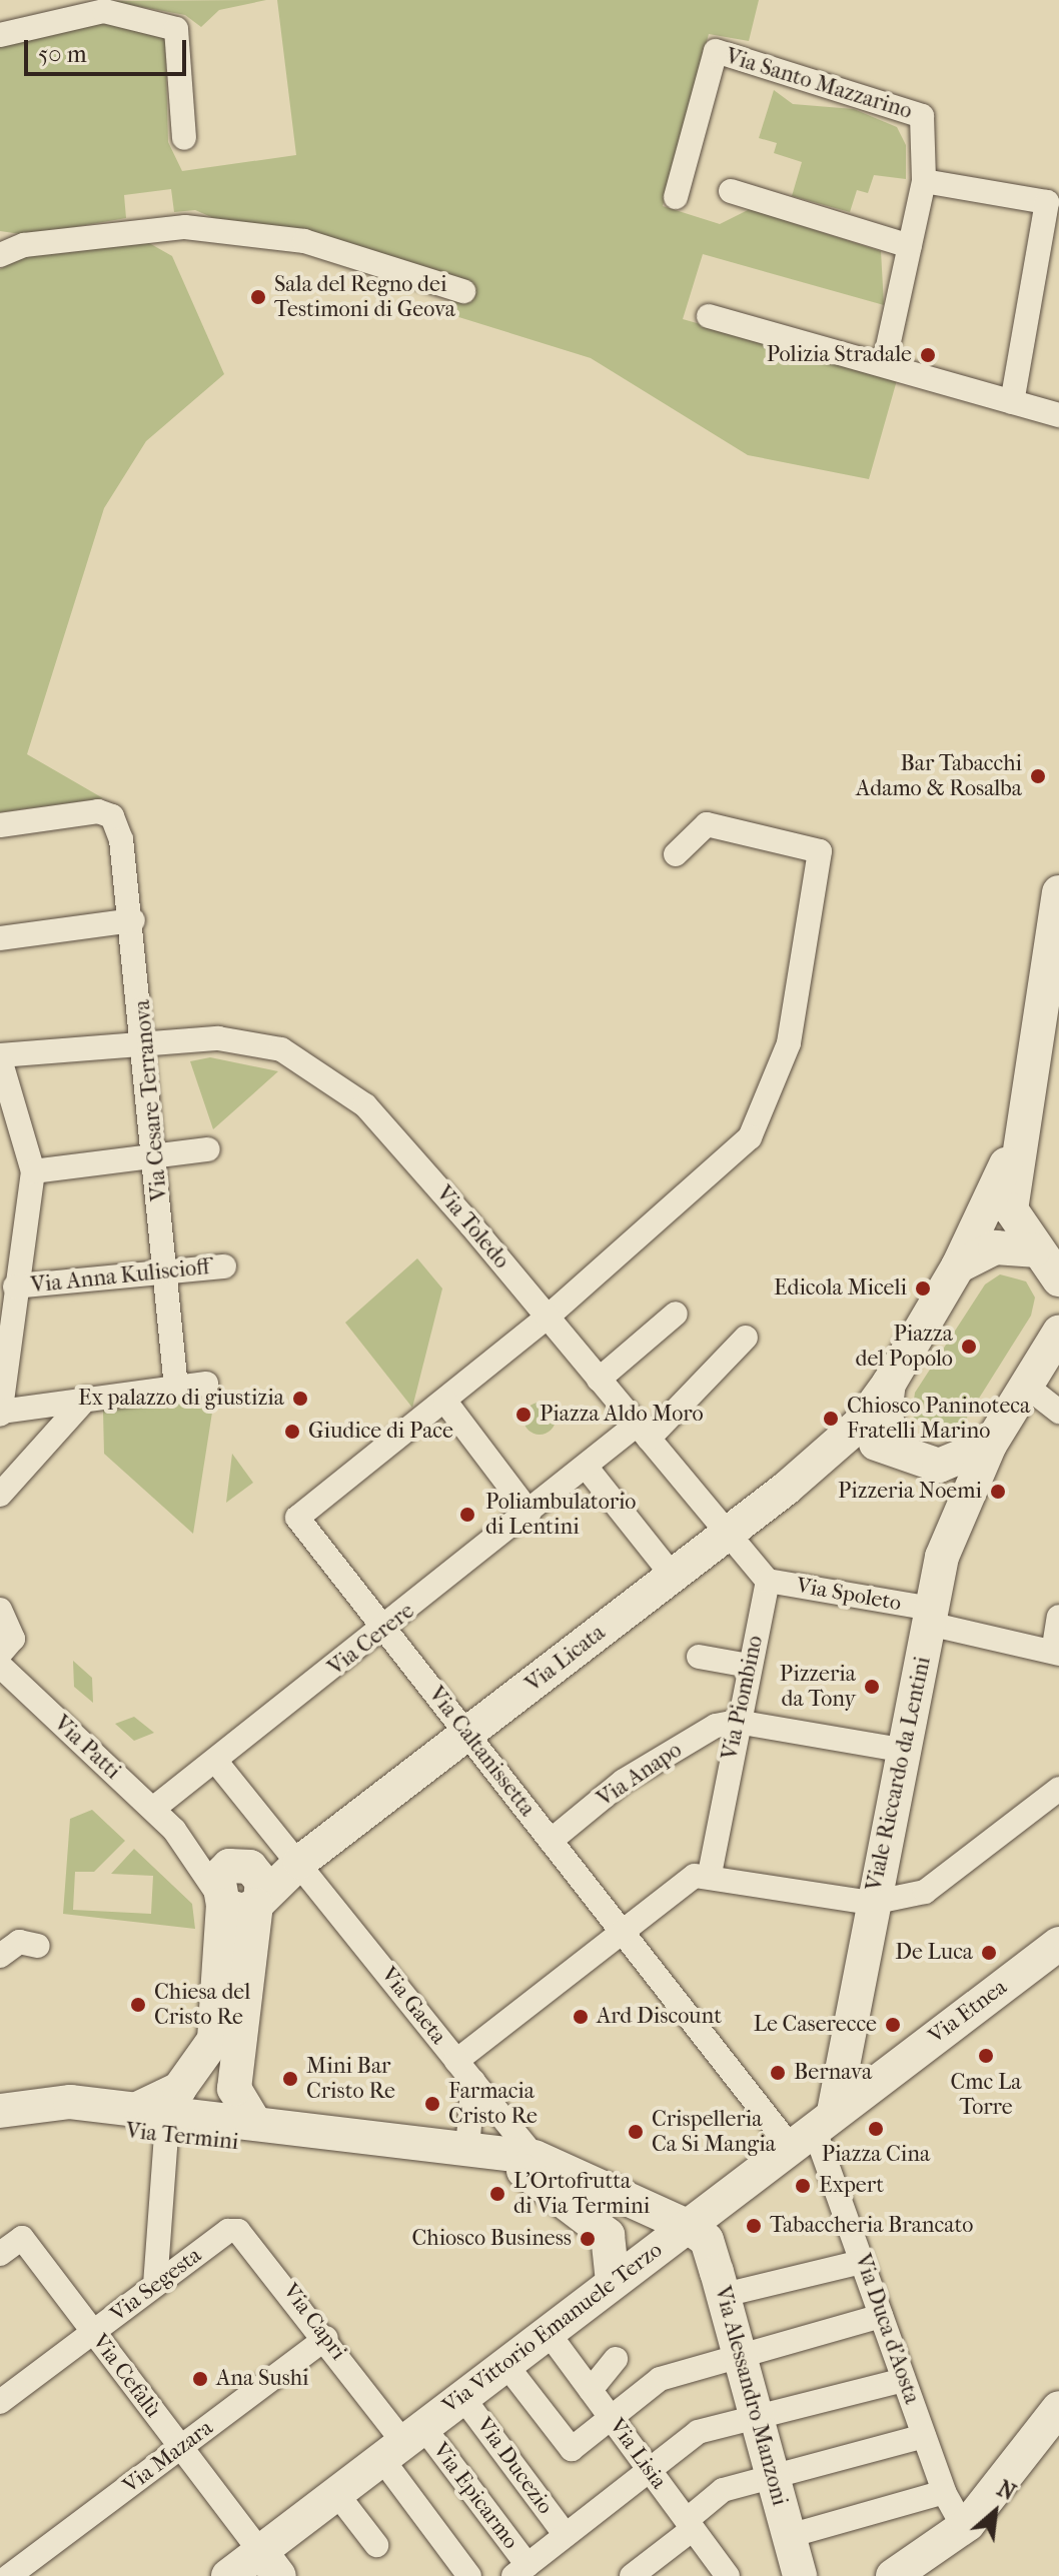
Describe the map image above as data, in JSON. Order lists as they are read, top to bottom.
{
  "streets": {
    "main road": [
      "Via Licata",
      "Viale Riccardo da Lentini",
      "Via Etnea",
      "Via Termini",
      "Via Vittorio Emanuele Terzo",
      "Via Alessandro Manzoni"
    ],
    "street": [
      "Via Santo Mazzarino",
      "Via Cesare Terranova",
      "Via Toledo",
      "Via Anna Kuliscioff",
      "Via Spoleto",
      "Via Cerere",
      "Via Piombino",
      "Via Patti",
      "Via Caltanissetta",
      "Via Anapo",
      "Via Gaeta",
      "Via Segesta",
      "Via Capri",
      "Via Duca d'Aosta",
      "Via Cefalù",
      "Via Lisia",
      "Via Mazara",
      "Via Ducezio",
      "Via Epicarmo"
    ]
  },
  "crossings": [
    ["Via Cesare Terranova", "Via Toledo"],
    ["Via Cesare Terranova", "Via Anna Kuliscioff"],
    ["Via Toledo", "Via Cerere"],
    ["Via Toledo", "Via Licata"],
    ["Via Spoleto", "Via Piombino"],
    ["Via Spoleto", "Viale Riccardo da Lentini"],
    ["Via Cerere", "Via Patti"],
    ["Via Cerere", "Via Caltanissetta"],
    ["Via Cerere", "Via Gaeta"],
    ["Via Licata", "Via Caltanissetta"],
    ["Via Licata", "Via Gaeta"],
    ["Via Piombino", "Via Anapo"],
    ["Via Piombino", "Via Gaeta"],
    ["Via Caltanissetta", "Via Anapo"],
    ["Via Caltanissetta", "Via Gaeta"],
    ["Via Caltanissetta", "Via Duca d'Aosta"],
    ["Viale Riccardo da Lentini", "Via Vittorio Emanuele Terzo"],
    ["Viale Riccardo da Lentini", "Via Duca d'Aosta"],
    ["Via Etnea", "Via Vittorio Emanuele Terzo"],
    ["Via Termini", "Via Vittorio Emanuele Terzo"],
    ["Via Termini", "Via Alessandro Manzoni"],
    ["Via Segesta", "Via Capri"],
    ["Via Segesta", "Via Cefalù"],
    ["Via Capri", "Via Vittorio Emanuele Terzo"],
    ["Via Capri", "Via Mazara"],
    ["Via Capri", "Via Epicarmo"],
    ["Via Vittorio Emanuele Terzo", "Via Duca d'Aosta"],
    ["Via Vittorio Emanuele Terzo", "Via Cefalù"],
    ["Via Vittorio Emanuele Terzo", "Via Alessandro Manzoni"],
    ["Via Vittorio Emanuele Terzo", "Via Lisia"],
    ["Via Vittorio Emanuele Terzo", "Via Ducezio"],
    ["Via Vittorio Emanuele Terzo", "Via Epicarmo"],
    ["Via Cefalù", "Via Mazara"]
  ],
  "places": [
    "Sala del Regno dei Testimoni di Geova",
    "Polizia Stradale",
    "Bar Tabacchi Adamo & Rosalba",
    "Edicola Miceli",
    "Piazza del Popolo",
    "Ex palazzo di giustizia",
    "Piazza Aldo Moro",
    "Chiosco Paninoteca Fratelli Marino",
    "Giudice di Pace",
    "Pizzeria Noemi",
    "Poliambulatorio di Lentini",
    "Pizzeria da Tony",
    "De Luca",
    "Chiesa del Cristo Re",
    "Ard Discount",
    "Le Caserecce",
    "Cmc La Torre",
    "Bernava",
    "Mini Bar Cristo Re",
    "Farmacia Cristo Re",
    "Piazza Cina",
    "Crispelleria Ca Si Mangia",
    "Expert",
    "L'Ortofrutta di Via Termini",
    "Tabaccheria Brancato",
    "Chiosco Business",
    "Ana Sushi"
  ],
  "scale_bar": "50 m",
  "north": "top right"
}
